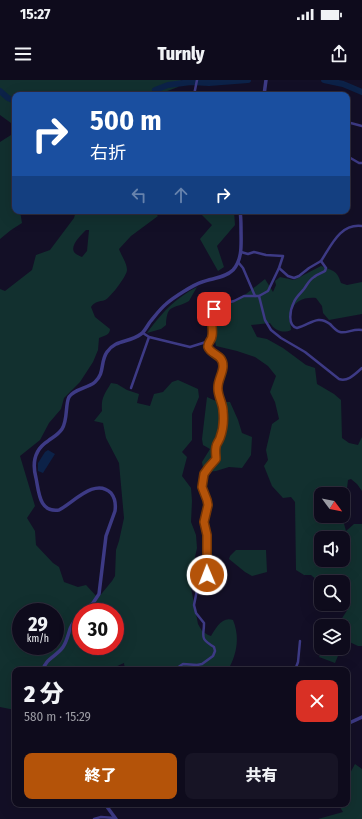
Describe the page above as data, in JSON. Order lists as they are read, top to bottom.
{
  "north": "bottom right",
  "page": {
    "status": "15:27",
    "header": "Turnly",
    "turn": ["500 m", "右折"],
    "speed": "29 km/h",
    "limit": "30",
    "heading": ["2 分", "580 m · 15:29"],
    "buttons": ["終了", "共有"]
  }
}
